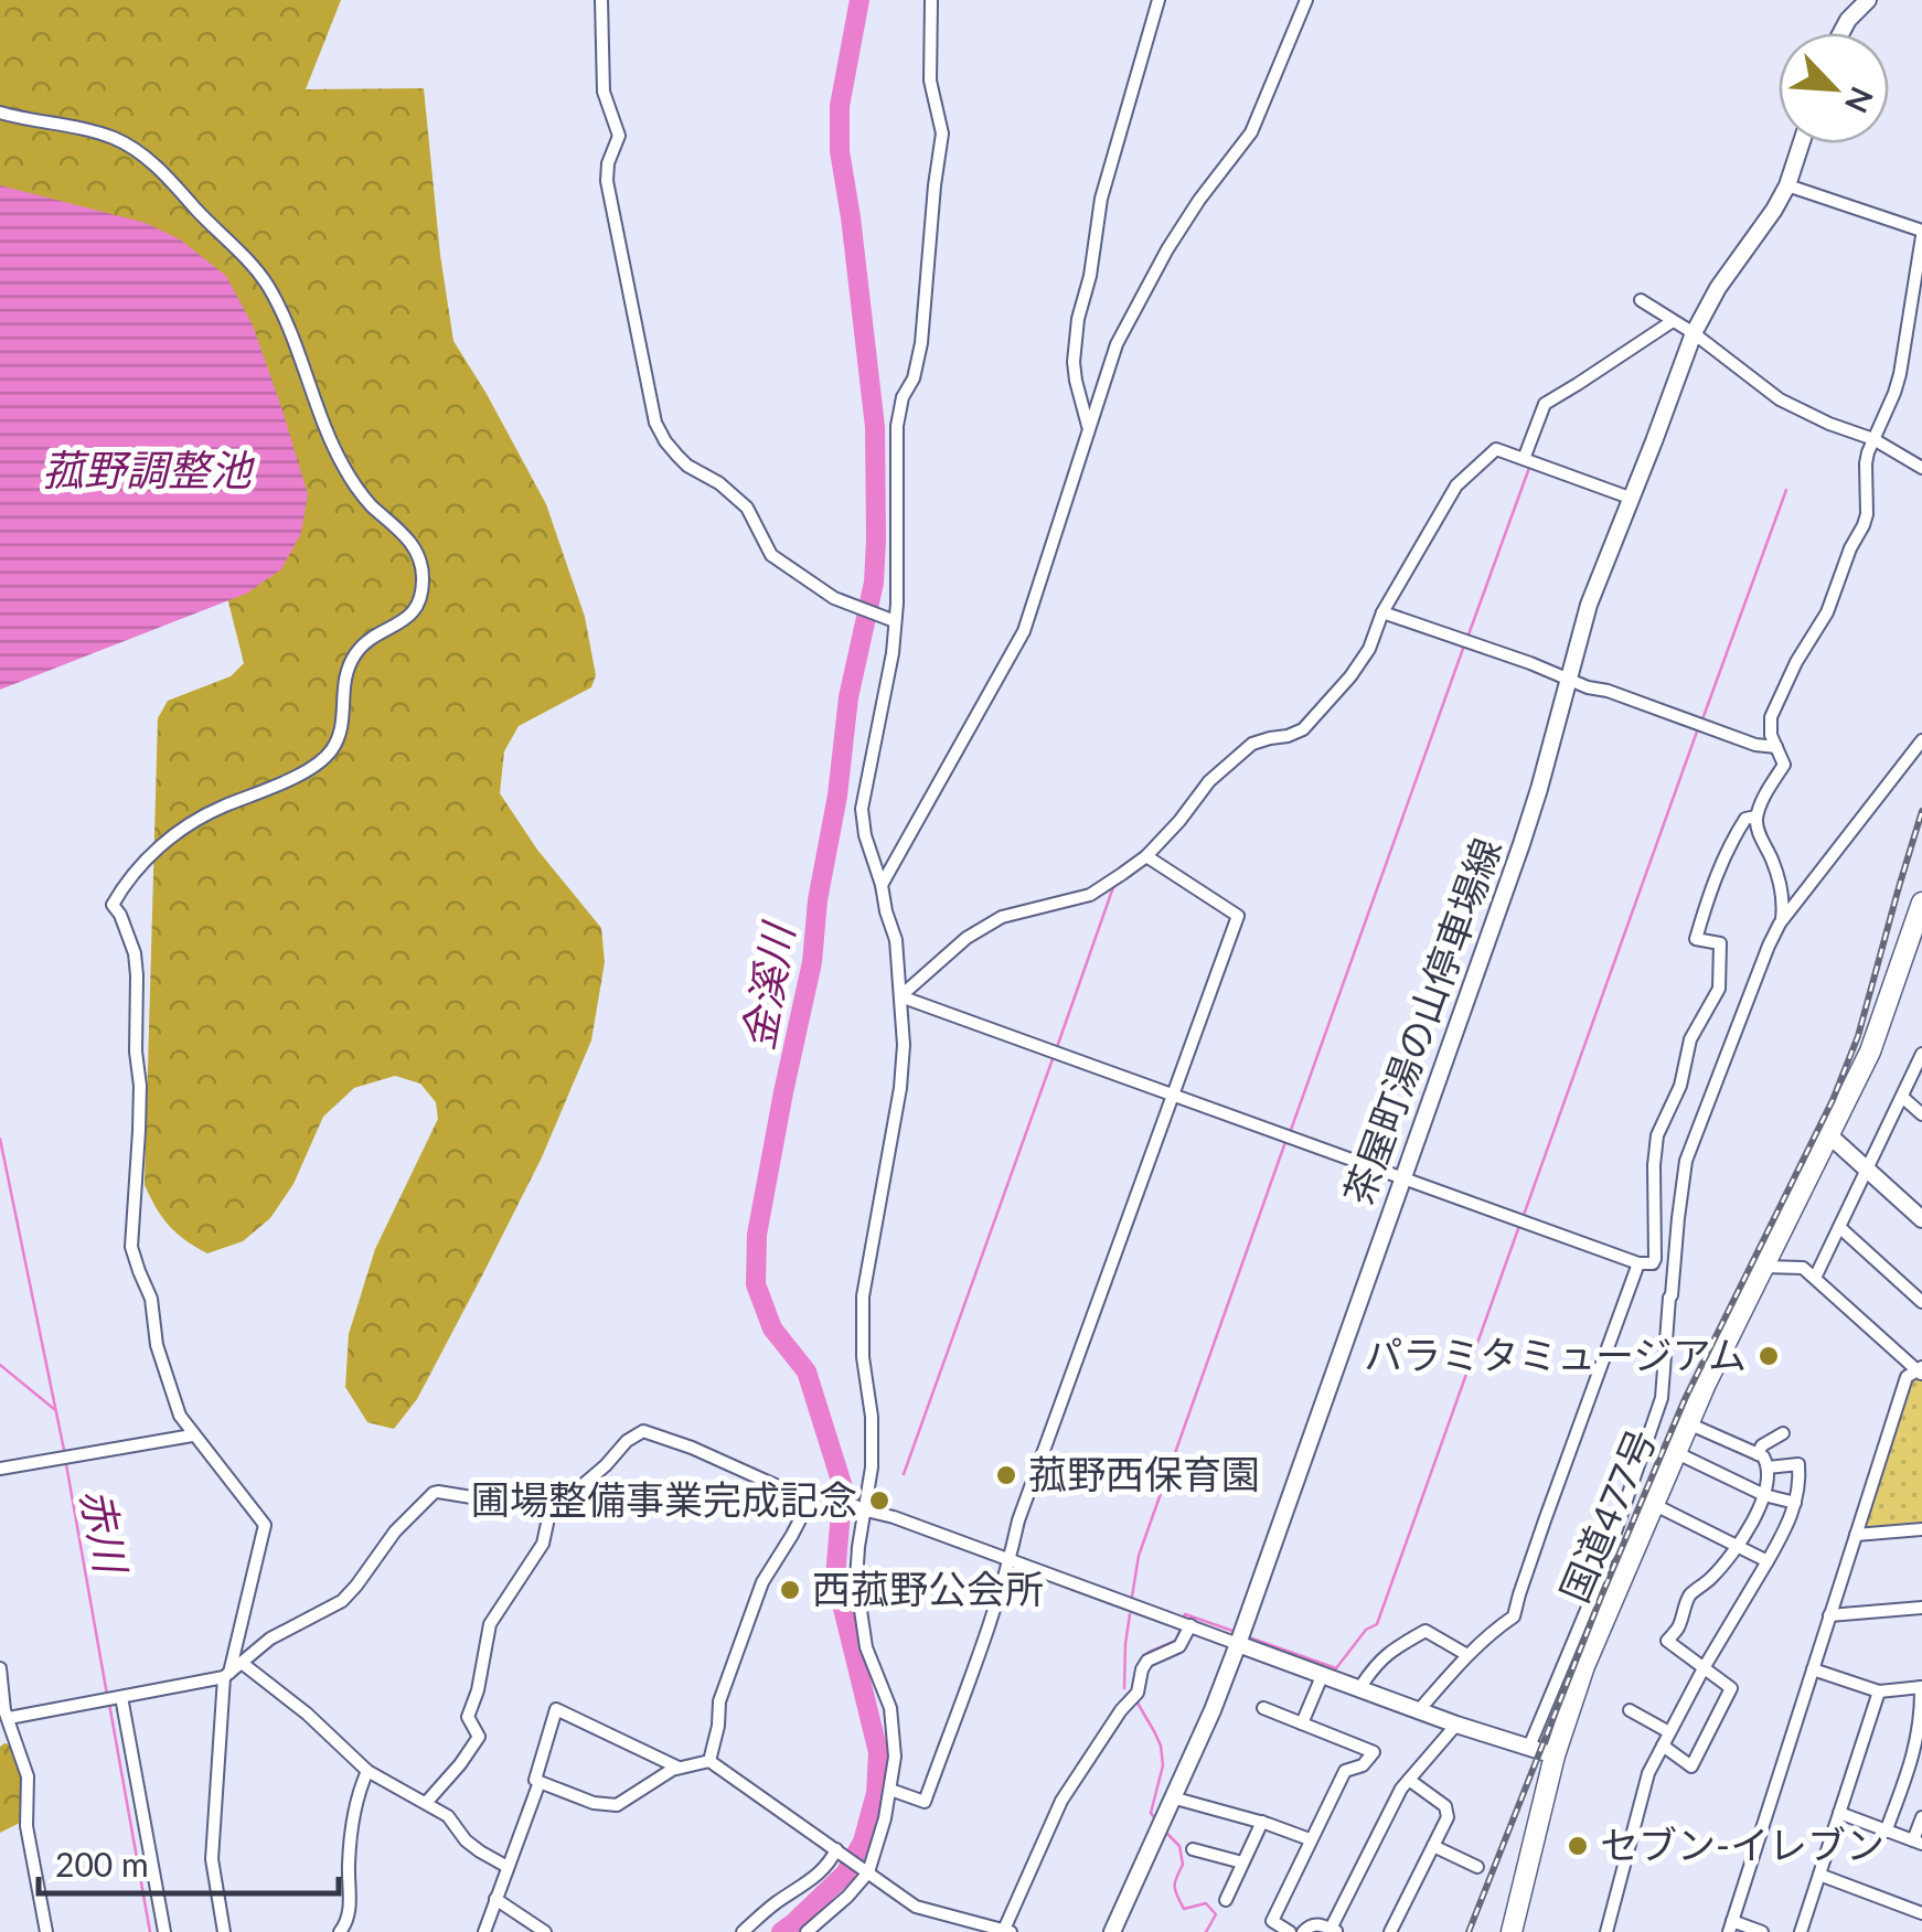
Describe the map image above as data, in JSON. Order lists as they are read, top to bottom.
{
  "streets": {
    "highway": ["国道477号"],
    "main road": ["茶屋町湯の山停車場線"]
  },
  "water": ["菰野調整池", "金溪川", "赤川"],
  "places": [
    "パラミタミュージアム",
    "菰野西保育園",
    "圃場整備事業完成記念",
    "西菰野公会所",
    "セブン-イレブン"
  ],
  "scale_bar": "200 m",
  "north": "bottom right"
}
